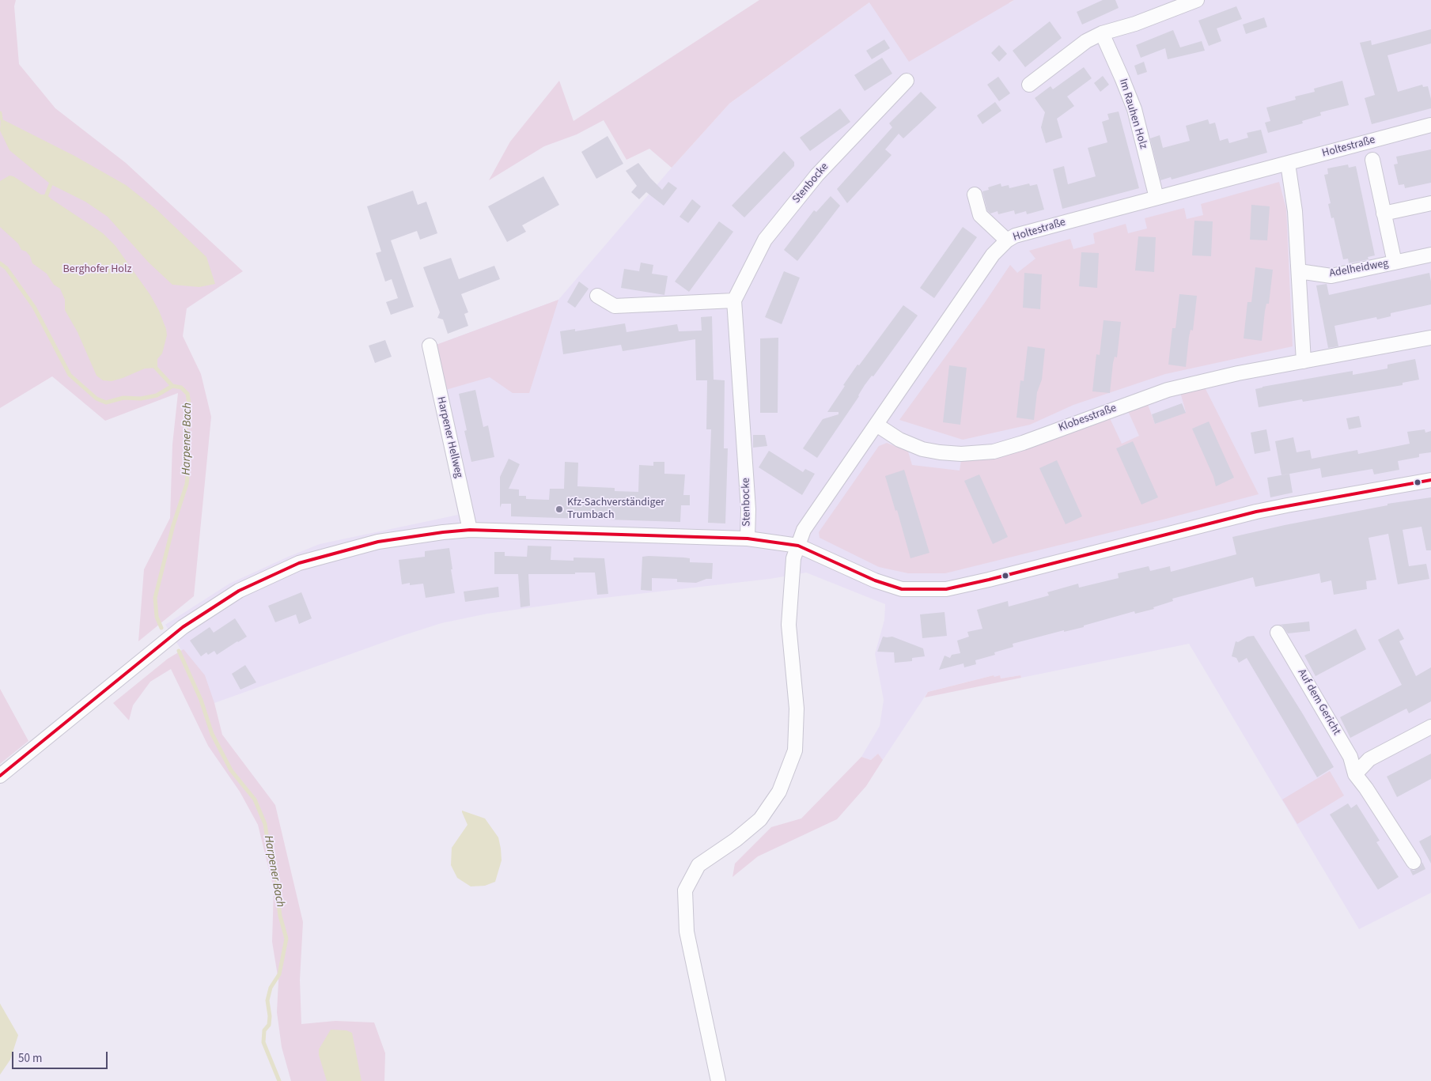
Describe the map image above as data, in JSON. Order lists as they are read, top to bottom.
{
  "streets": {
    "street": [
      "Im Rauhen Holz",
      "Holtestraße",
      "Stenbocke",
      "Adelheidweg",
      "Klobesstraße",
      "Harpener Hellweg",
      "Auf dem Gericht"
    ]
  },
  "crossings": [
    ["Im Rauhen Holz", "Holtestraße"],
    ["Holtestraße", "Klobesstraße"]
  ],
  "water": ["Harpener Bach"],
  "parks": ["Berghofer Holz"],
  "places": ["Kfz-Sachverständiger Trumbach"],
  "scale_bar": "50 m"
}
